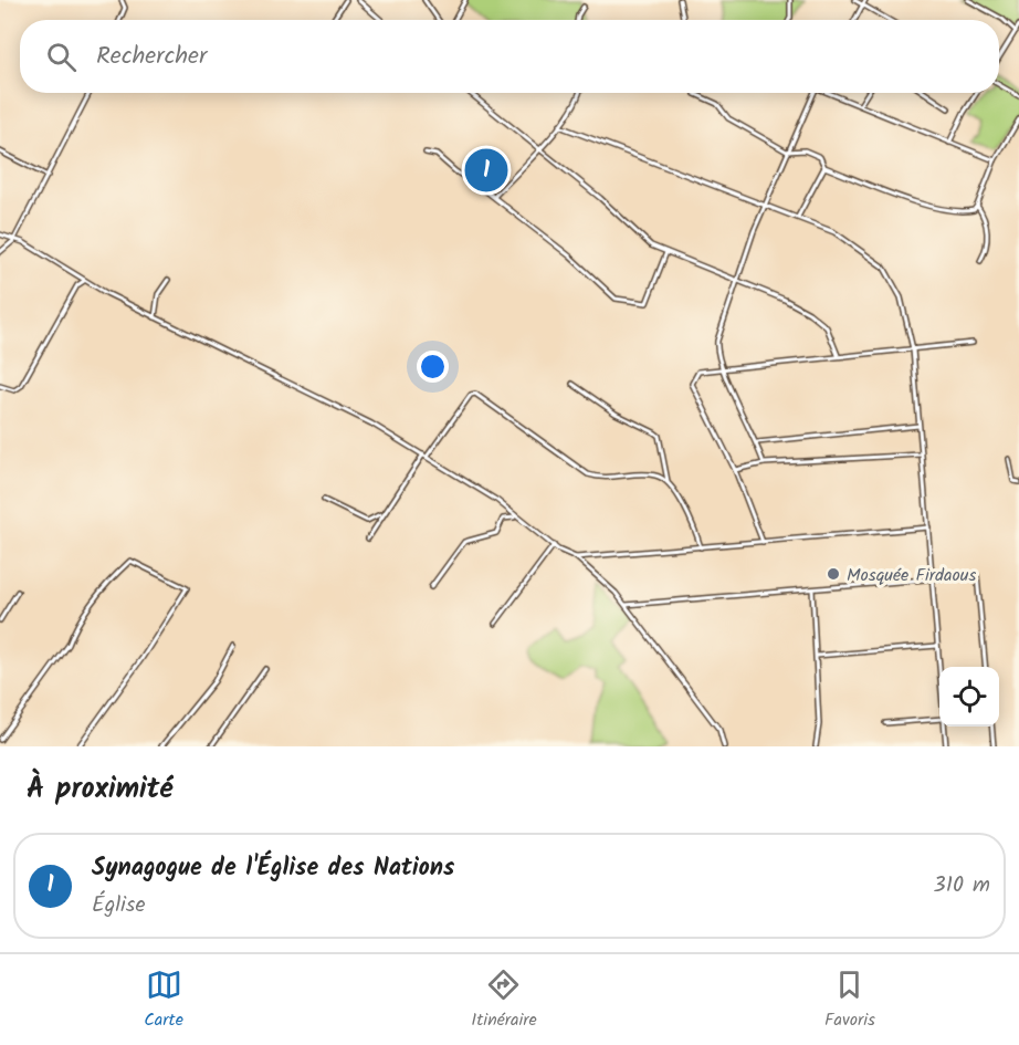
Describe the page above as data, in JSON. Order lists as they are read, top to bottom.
{
  "places": ["Mosquée Firdaous"],
  "page": {
    "search": "Rechercher",
    "pins": "1",
    "heading": "À proximité",
    "list": [
      {
        "mark": "1",
        "name": "Synagogue de l'Église des Nations",
        "note": "Église",
        "value": "310 m"
      }
    ],
    "nav": ["Carte", "Itinéraire", "Favoris"]
  }
}
